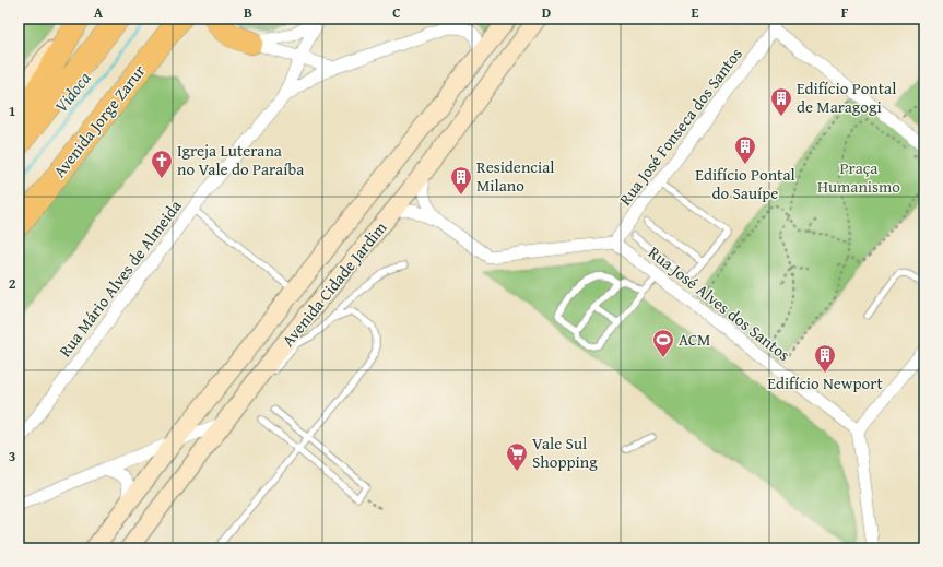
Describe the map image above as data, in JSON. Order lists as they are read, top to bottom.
{
  "streets": {
    "highway": ["Avenida Jorge Zarur"],
    "main road": ["Avenida Cidade Jardim"],
    "street": ["Rua José Fonseca dos Santos", "Rua Mário Alves de Almeida", "Rua José Alves dos Santos"]
  },
  "crossings": [
    ["Rua José Fonseca dos Santos", "Rua José Alves dos Santos"]
  ],
  "water": ["Vidoca"],
  "parks": ["Praça Humanismo"],
  "places": {
    "building": [
      "Edifício Pontal de Maragogi",
      "Edifício Pontal do Sauípe",
      "Residencial Milano",
      "Edifício Newport"
    ],
    "church": ["Igreja Luterana no Vale do Paraíba"],
    "sports": ["ACM"],
    "supermarket": ["Vale Sul Shopping"]
  },
  "grid": {
    "columns": [
      "A",
      "B",
      "C",
      "D",
      "E",
      "F"
    ],
    "rows": ["1", "2", "3"]
  }
}
